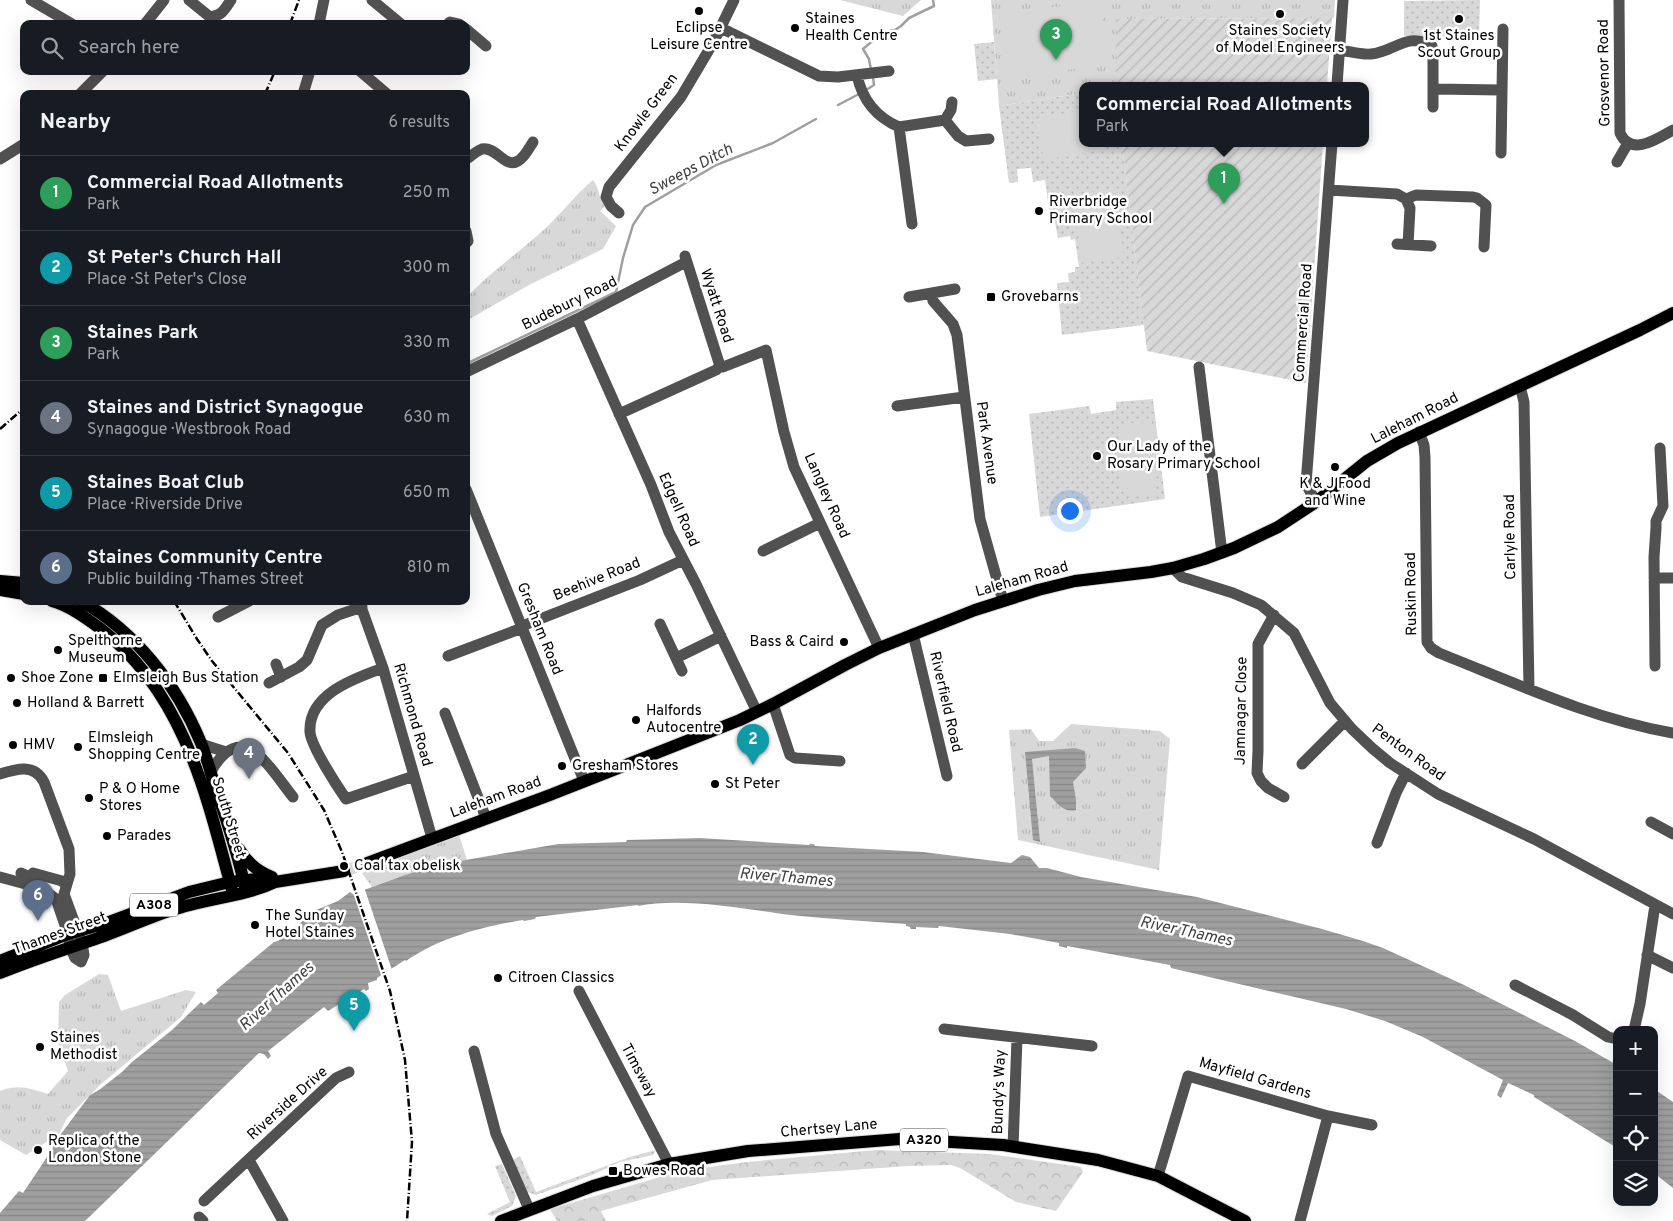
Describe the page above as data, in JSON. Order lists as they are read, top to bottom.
{
  "streets": {
    "main road": [
      "Laleham Road",
      "South Street",
      "A308",
      "Thames Street",
      "Chertsey Lane",
      "A320"
    ],
    "street": [
      "Grosvenor Road",
      "Knowle Green",
      "Budebury Road",
      "Wyatt Road",
      "Commercial Road",
      "Park Avenue",
      "Langley Road",
      "Edgell Road",
      "Carlyle Road",
      "Beehive Road",
      "Ruskin Road",
      "Gresham Road",
      "Riverfield Road",
      "Jamnagar Close",
      "Richmond Road",
      "Penton Road",
      "Timsway",
      "Mayfield Gardens",
      "Bundy's Way",
      "Riverside Drive"
    ]
  },
  "crossings": [
    ["Budebury Road", "Wyatt Road"],
    ["Budebury Road", "Edgell Road"],
    ["Wyatt Road", "Langley Road"],
    ["Wyatt Road", "Edgell Road"],
    ["Commercial Road", "Laleham Road"],
    ["Laleham Road", "Park Avenue"],
    ["Laleham Road", "Langley Road"],
    ["Laleham Road", "Edgell Road"],
    ["Laleham Road", "Carlyle Road"],
    ["Laleham Road", "Ruskin Road"],
    ["Laleham Road", "Gresham Road"],
    ["Laleham Road", "Riverfield Road"],
    ["Laleham Road", "Richmond Road"],
    ["Laleham Road", "Penton Road"],
    ["Edgell Road", "Beehive Road"],
    ["Carlyle Road", "Ruskin Road"],
    ["Beehive Road", "Gresham Road"],
    ["Jamnagar Close", "Penton Road"],
    ["South Street", "Thames Street"],
    ["Timsway", "Chertsey Lane"],
    ["Mayfield Gardens", "Chertsey Lane"],
    ["Bundy's Way", "Chertsey Lane"]
  ],
  "water": ["Sweeps Ditch", "River Thames"],
  "places": {
    "other": [
      "Eclipse Leisure Centre",
      "Staines Society of Model Engineers",
      "1st Staines Scout Group",
      "Staines Health Centre",
      "Riverbridge Primary School",
      "Our Lady of the Rosary Primary School",
      "K & J Food and Wine",
      "Bass & Caird",
      "Spelthorne Museum",
      "Shoe Zone",
      "Holland & Barrett",
      "Halfords Autocentre",
      "HMV",
      "Elmsleigh Shopping Centre",
      "Gresham Stores",
      "St Peter",
      "P & O Home Stores",
      "Parades",
      "Coal tax obelisk",
      "The Sunday Hotel Staines",
      "Citroen Classics",
      "Staines Methodist",
      "Replica of the London Stone"
    ],
    "transit": ["Grovebarns", "Elmsleigh Bus Station", "Bowes Road"]
  },
  "page": {
    "pins": [
      "3",
      "1",
      "2",
      "4",
      "6",
      "5"
    ],
    "search": "Search here",
    "popup": ["Commercial Road Allotments", "Park"],
    "heading": ["Nearby", "6 results"],
    "list": [
      {
        "mark": "1",
        "name": "Commercial Road Allotments",
        "note": "Park",
        "value": "250 m"
      },
      {
        "mark": "2",
        "name": "St Peter's Church Hall",
        "note": "Place · St Peter's Close",
        "value": "300 m"
      },
      {
        "mark": "3",
        "name": "Staines Park",
        "note": "Park",
        "value": "330 m"
      },
      {
        "mark": "4",
        "name": "Staines and District Synagogue",
        "note": "Synagogue · Westbrook Road",
        "value": "630 m"
      },
      {
        "mark": "5",
        "name": "Staines Boat Club",
        "note": "Place · Riverside Drive",
        "value": "650 m"
      },
      {
        "mark": "6",
        "name": "Staines Community Centre",
        "note": "Public building · Thames Street",
        "value": "810 m"
      }
    ],
    "map_buttons": ["+", "−"]
  }
}
